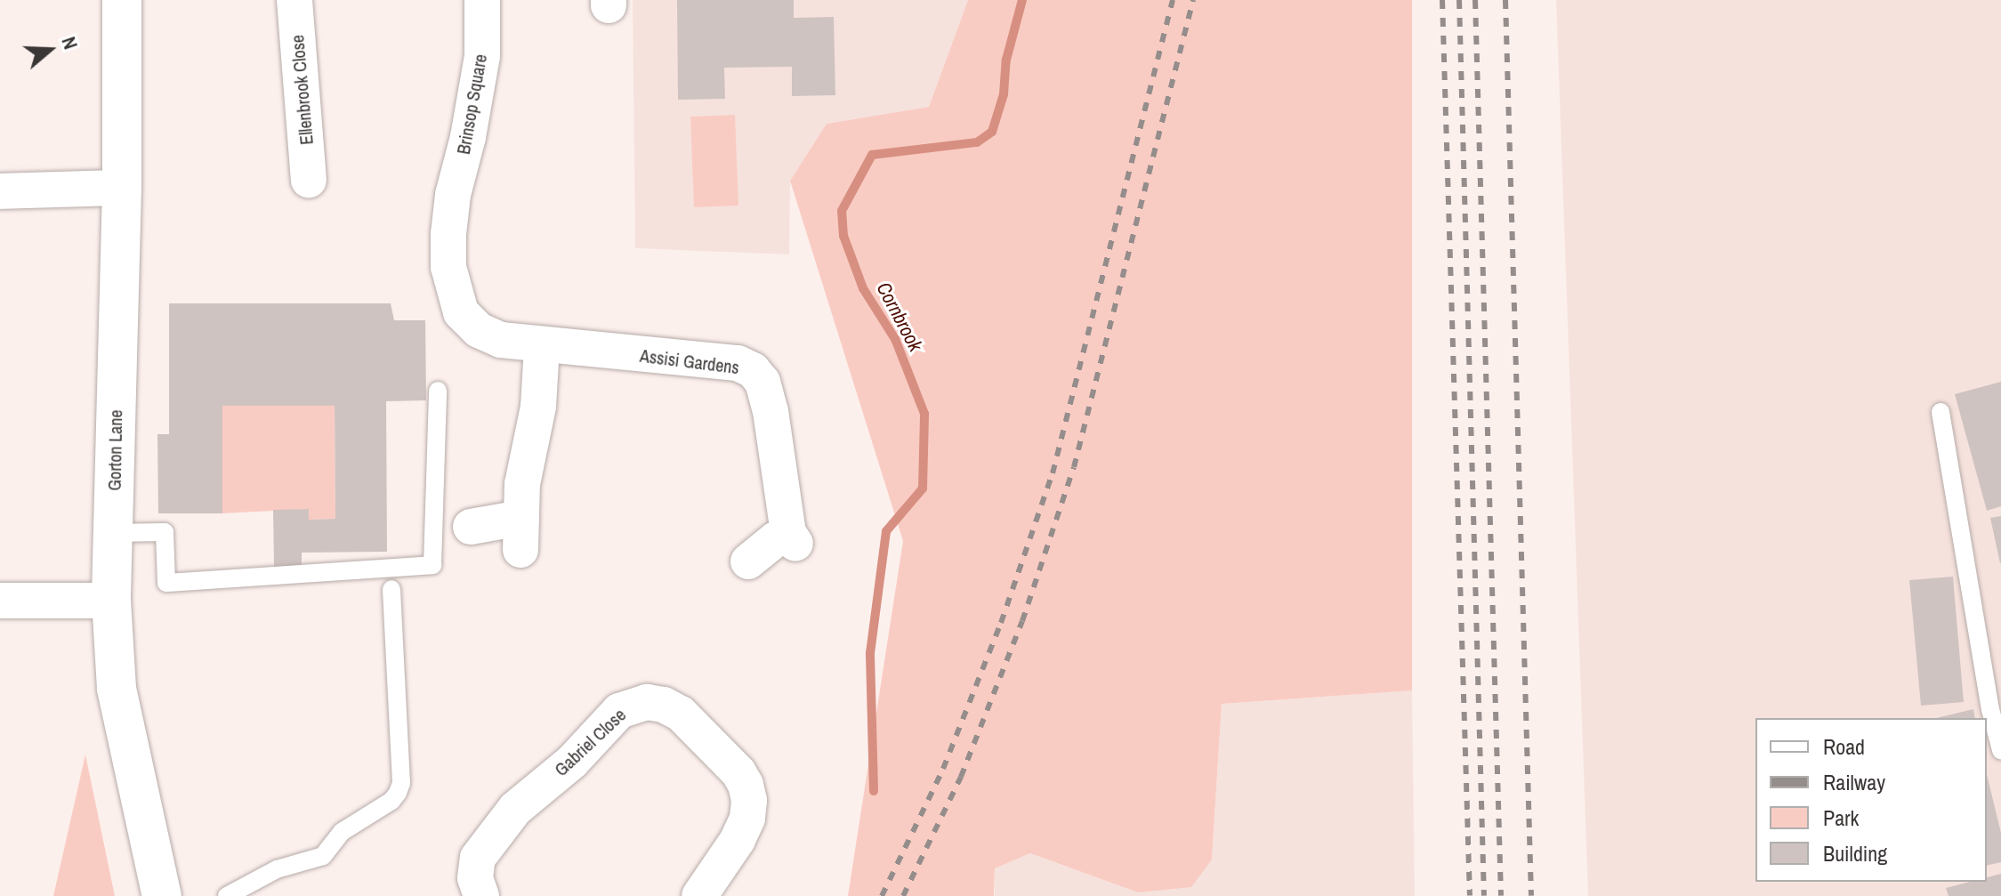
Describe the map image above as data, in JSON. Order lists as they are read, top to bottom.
{
  "streets": {
    "street": [
      "Ellenbrook Close",
      "Brinsop Square",
      "Assisi Gardens",
      "Gorton Lane",
      "Gabriel Close"
    ]
  },
  "crossings": [
    ["Brinsop Square", "Assisi Gardens"]
  ],
  "water": ["Cornbrook"],
  "legend": [
    "Road",
    "Railway",
    "Park",
    "Building"
  ],
  "north": "right"
}
